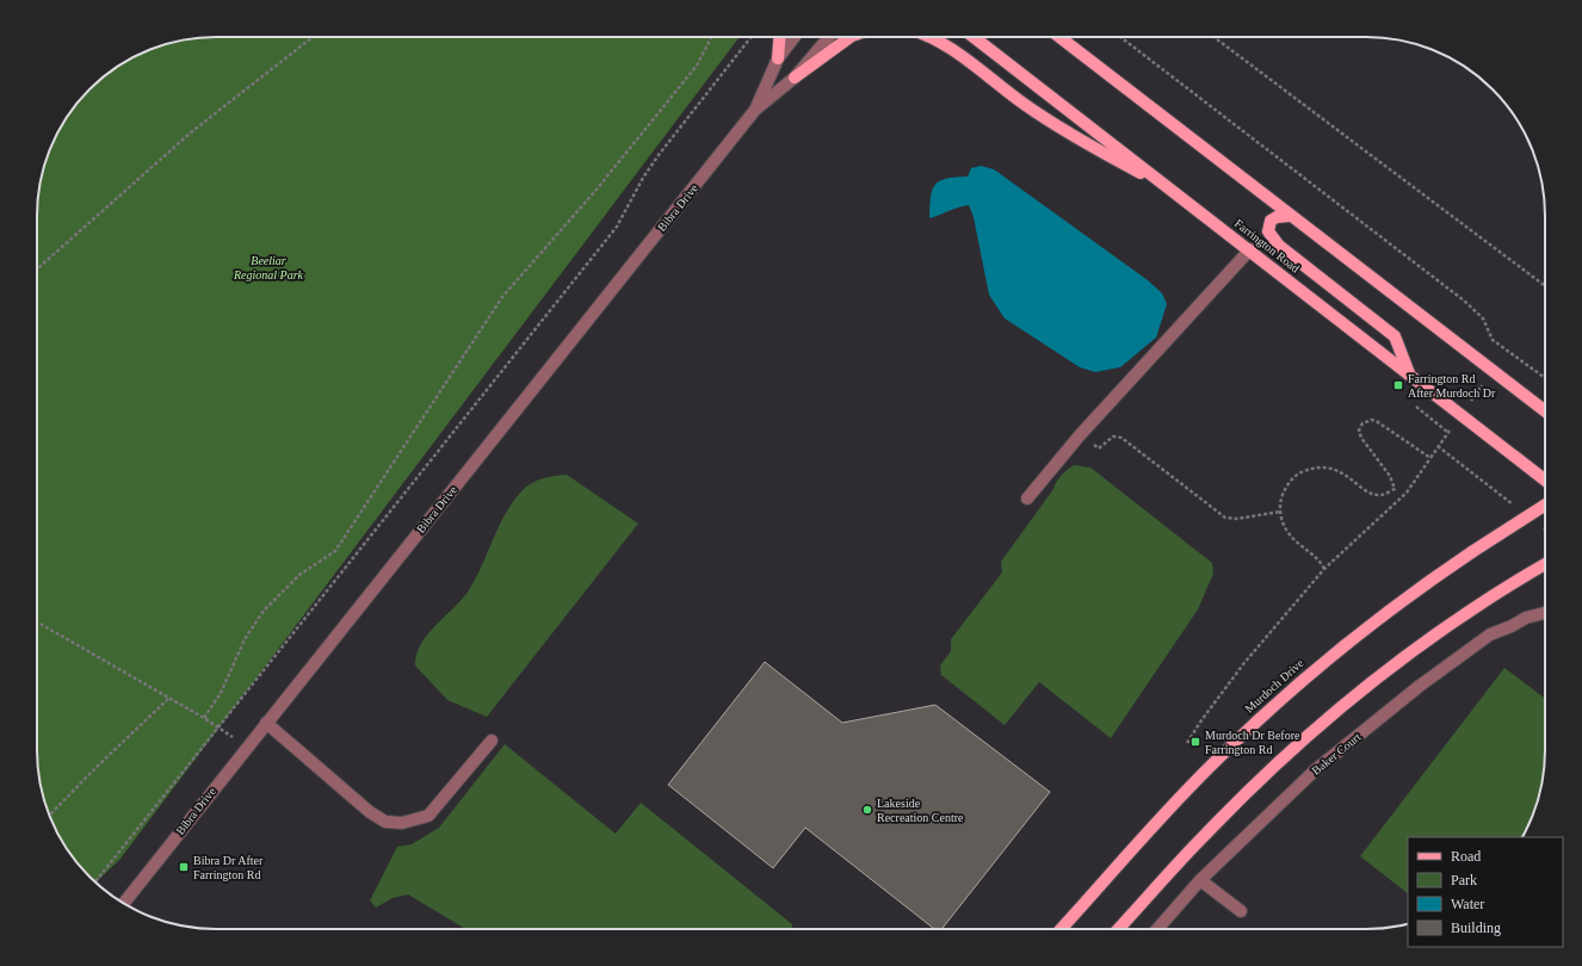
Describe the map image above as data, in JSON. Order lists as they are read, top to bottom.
{
  "streets": {
    "main road": ["Farrington Road", "Murdoch Drive"],
    "street": ["Bibra Drive", "Baker Court"]
  },
  "parks": ["Beeliar Regional Park"],
  "places": {
    "transit": ["Farrington Rd After Murdoch Dr", "Murdoch Dr Before Farrington Rd", "Bibra Dr After Farrington Rd"],
    "other": ["Lakeside Recreation Centre"]
  },
  "legend": [
    "Road",
    "Park",
    "Water",
    "Building"
  ]
}
